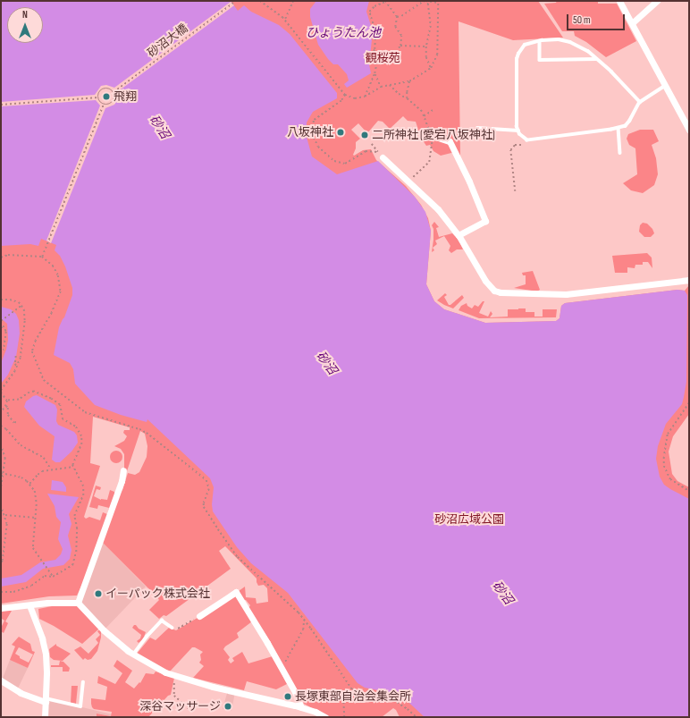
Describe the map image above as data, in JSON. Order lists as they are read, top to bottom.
{
  "streets": {
    "path": ["砂沼大橋"]
  },
  "water": ["ひょうたん池", "砂沼"],
  "parks": ["観桜苑", "砂沼広域公園"],
  "places": [
    "飛翔",
    "八坂神社",
    "二所神社 (愛宕八坂神社)",
    "イーパック株式会社",
    "長塚東部自治会集会所",
    "深谷マッサージ"
  ],
  "scale_bar": "50 m",
  "north": "top"
}
